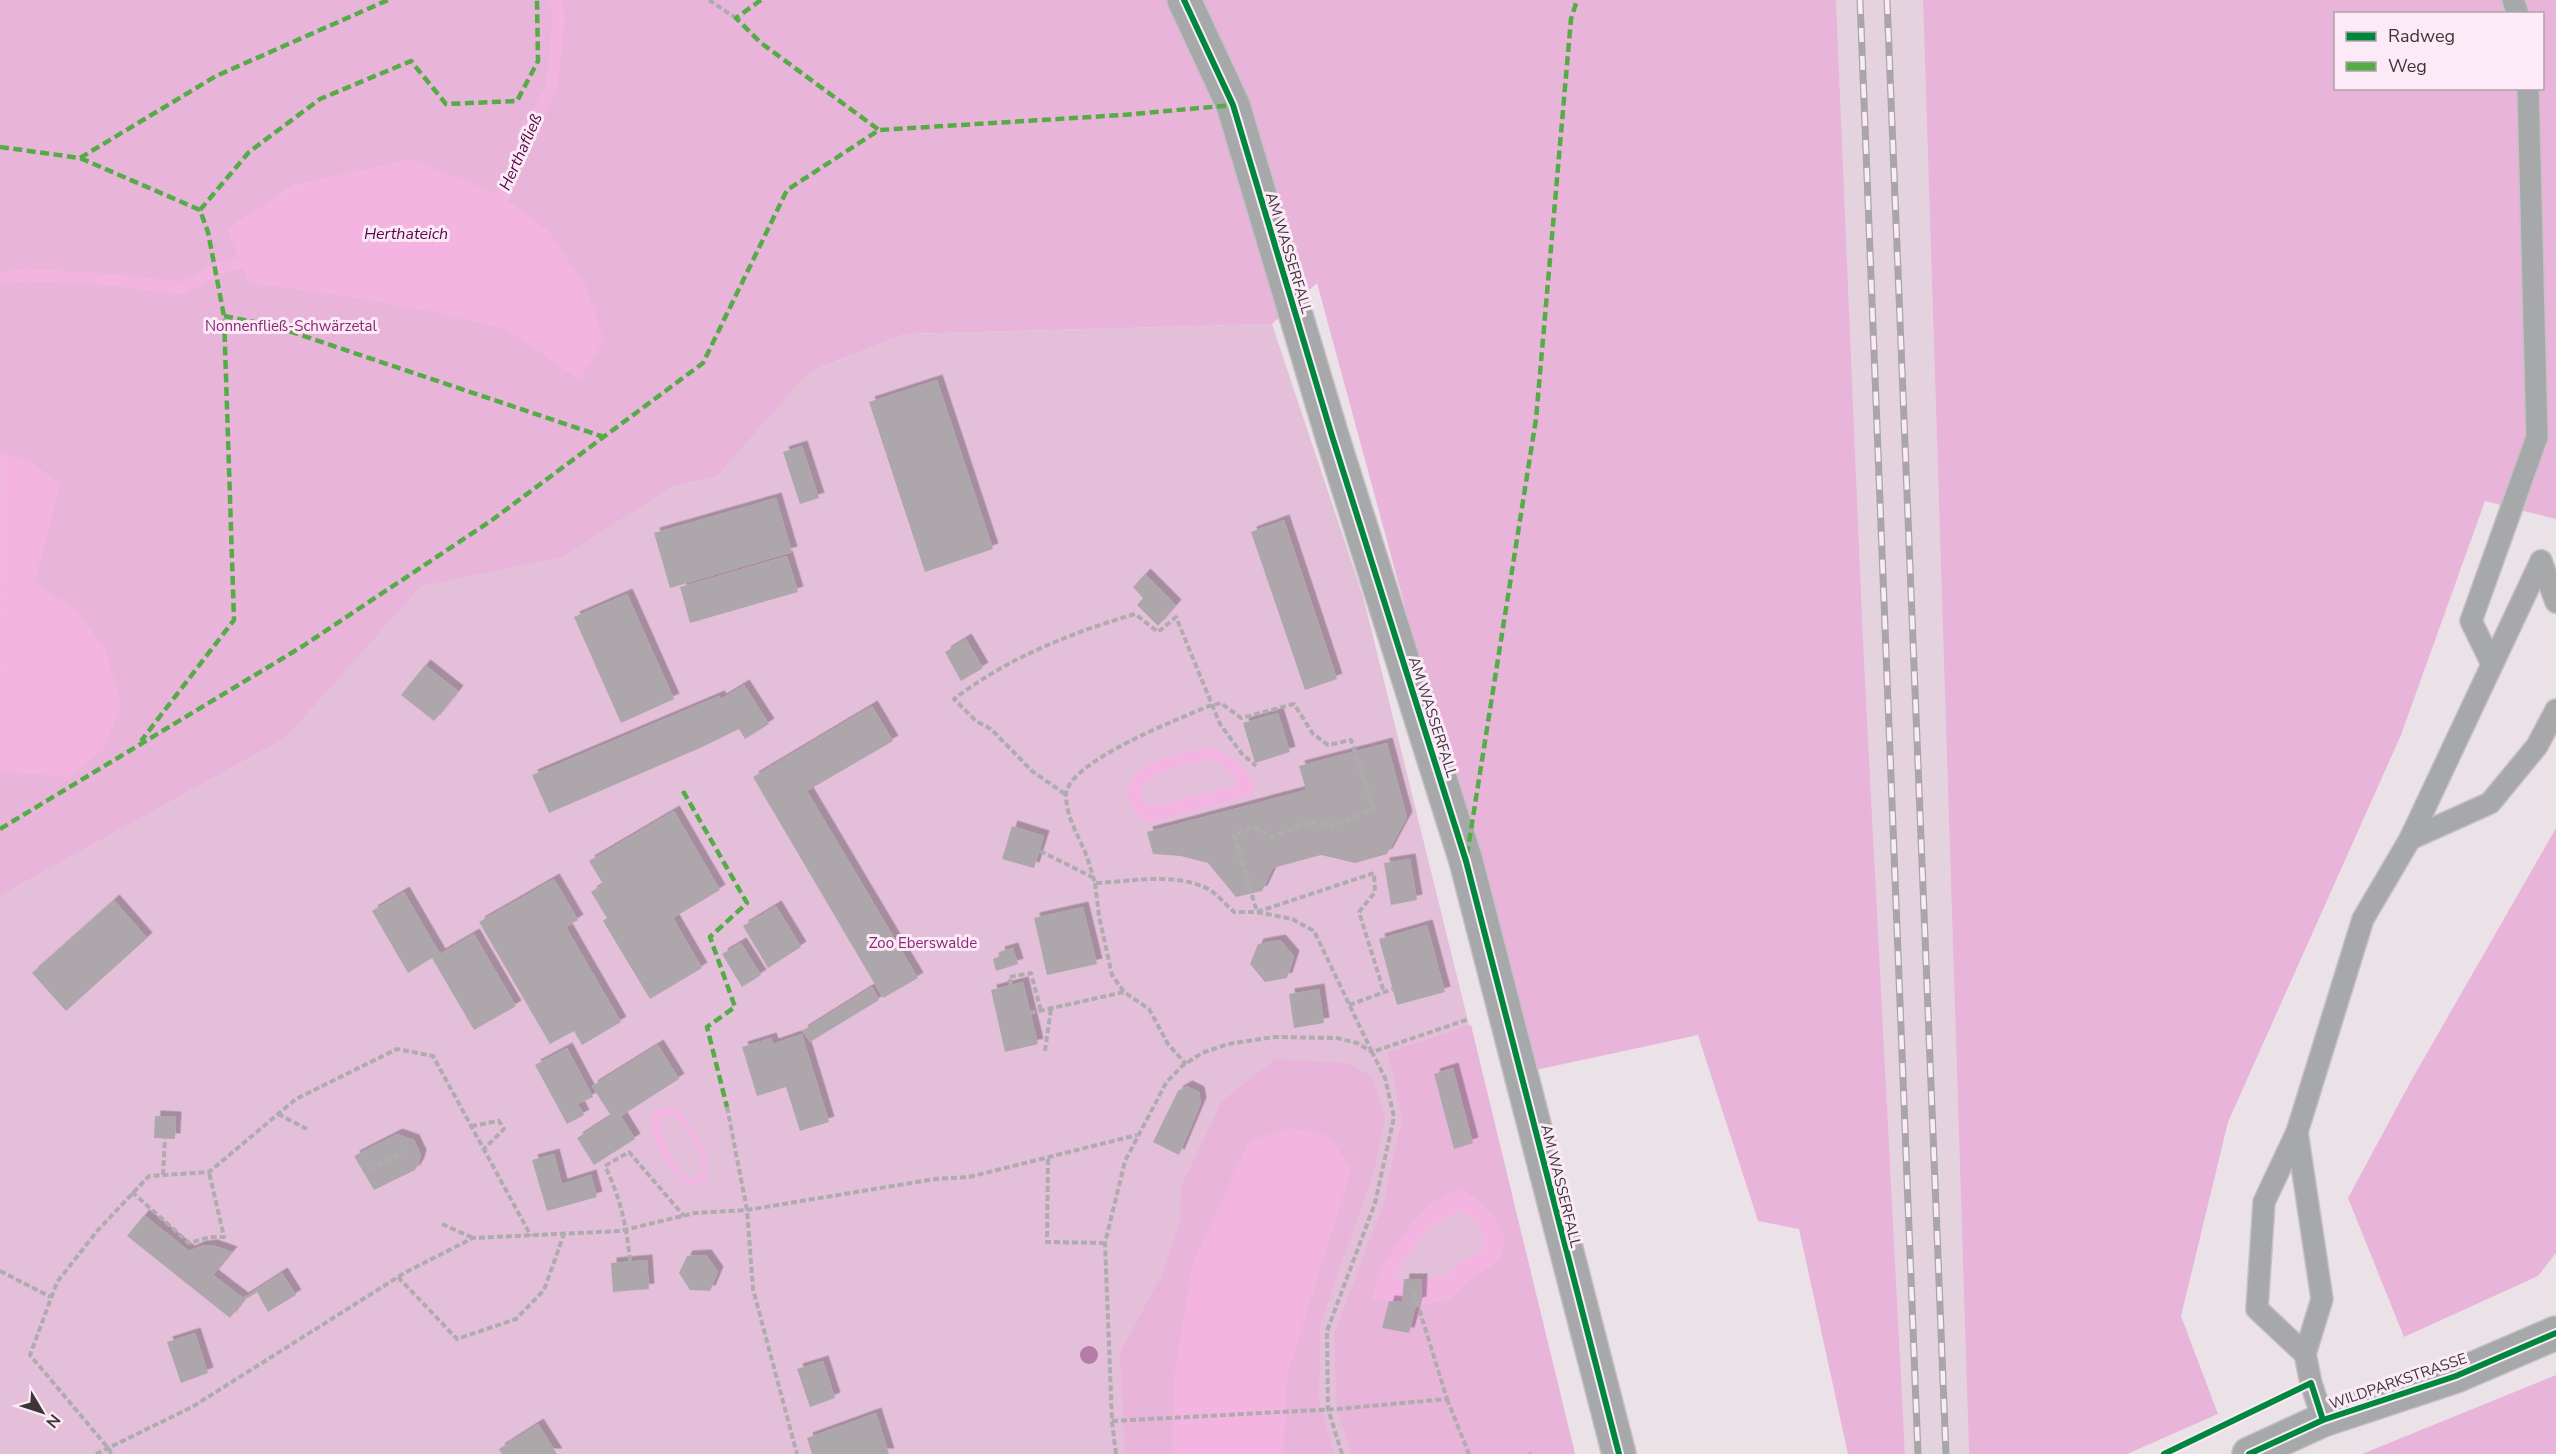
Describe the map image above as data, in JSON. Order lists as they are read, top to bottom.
{
  "streets": {
    "street": ["AM WASSERFALL", "WILDPARKSTRASSE"]
  },
  "water": ["Herthafließ", "Herthateich"],
  "parks": ["Nonnenfließ-Schwärzetal", "Zoo Eberswalde"],
  "legend": ["Radweg", "Weg"],
  "north": "bottom right"
}
